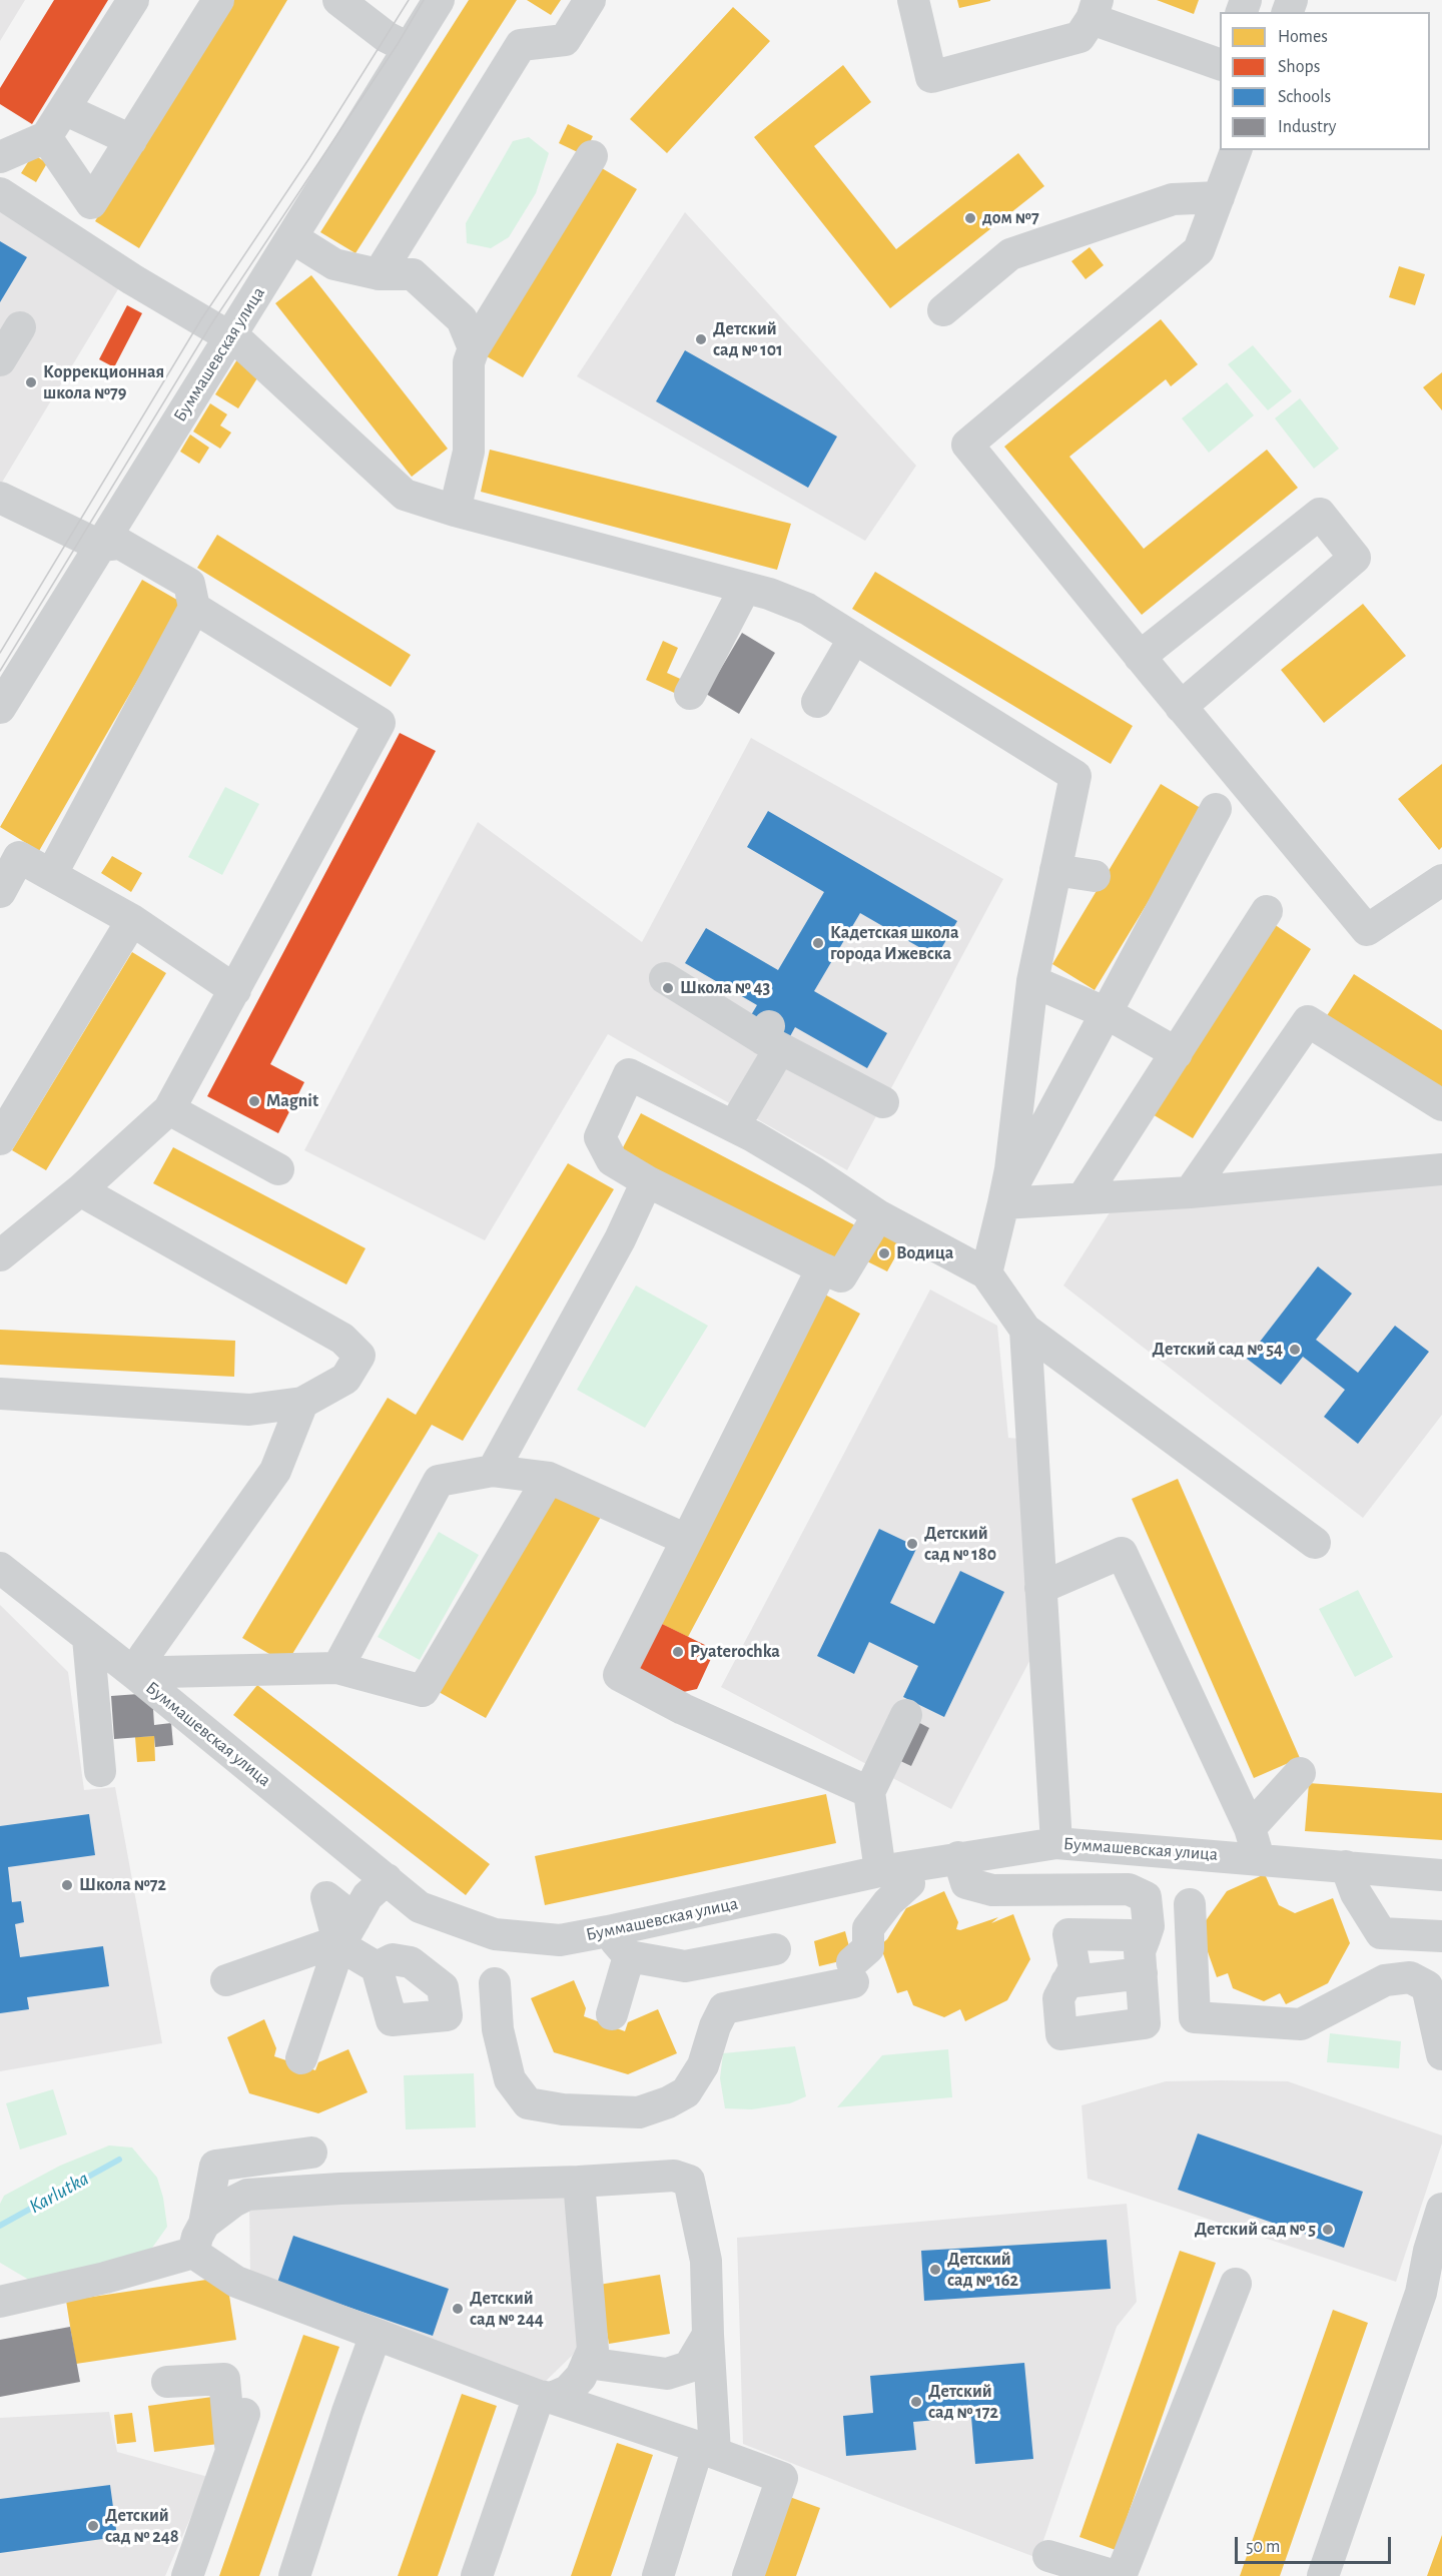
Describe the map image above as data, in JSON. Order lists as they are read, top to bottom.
{
  "streets": {
    "street": ["Буммашевская улица"]
  },
  "water": ["Karlutka"],
  "places": [
    "дом №7",
    "Детский сад № 101",
    "Коррекционная школа №79",
    "Кадетская школа города Ижевска",
    "Школа № 43",
    "Magnit",
    "Водица",
    "Детский сад № 54",
    "Детский сад № 180",
    "Pyaterochka",
    "Школа №72",
    "Детский сад № 5",
    "Детский сад № 162",
    "Детский сад № 244",
    "Детский сад № 172",
    "Детский сад № 248"
  ],
  "legend": [
    "Homes",
    "Shops",
    "Schools",
    "Industry"
  ],
  "scale_bar": "50 m"
}
